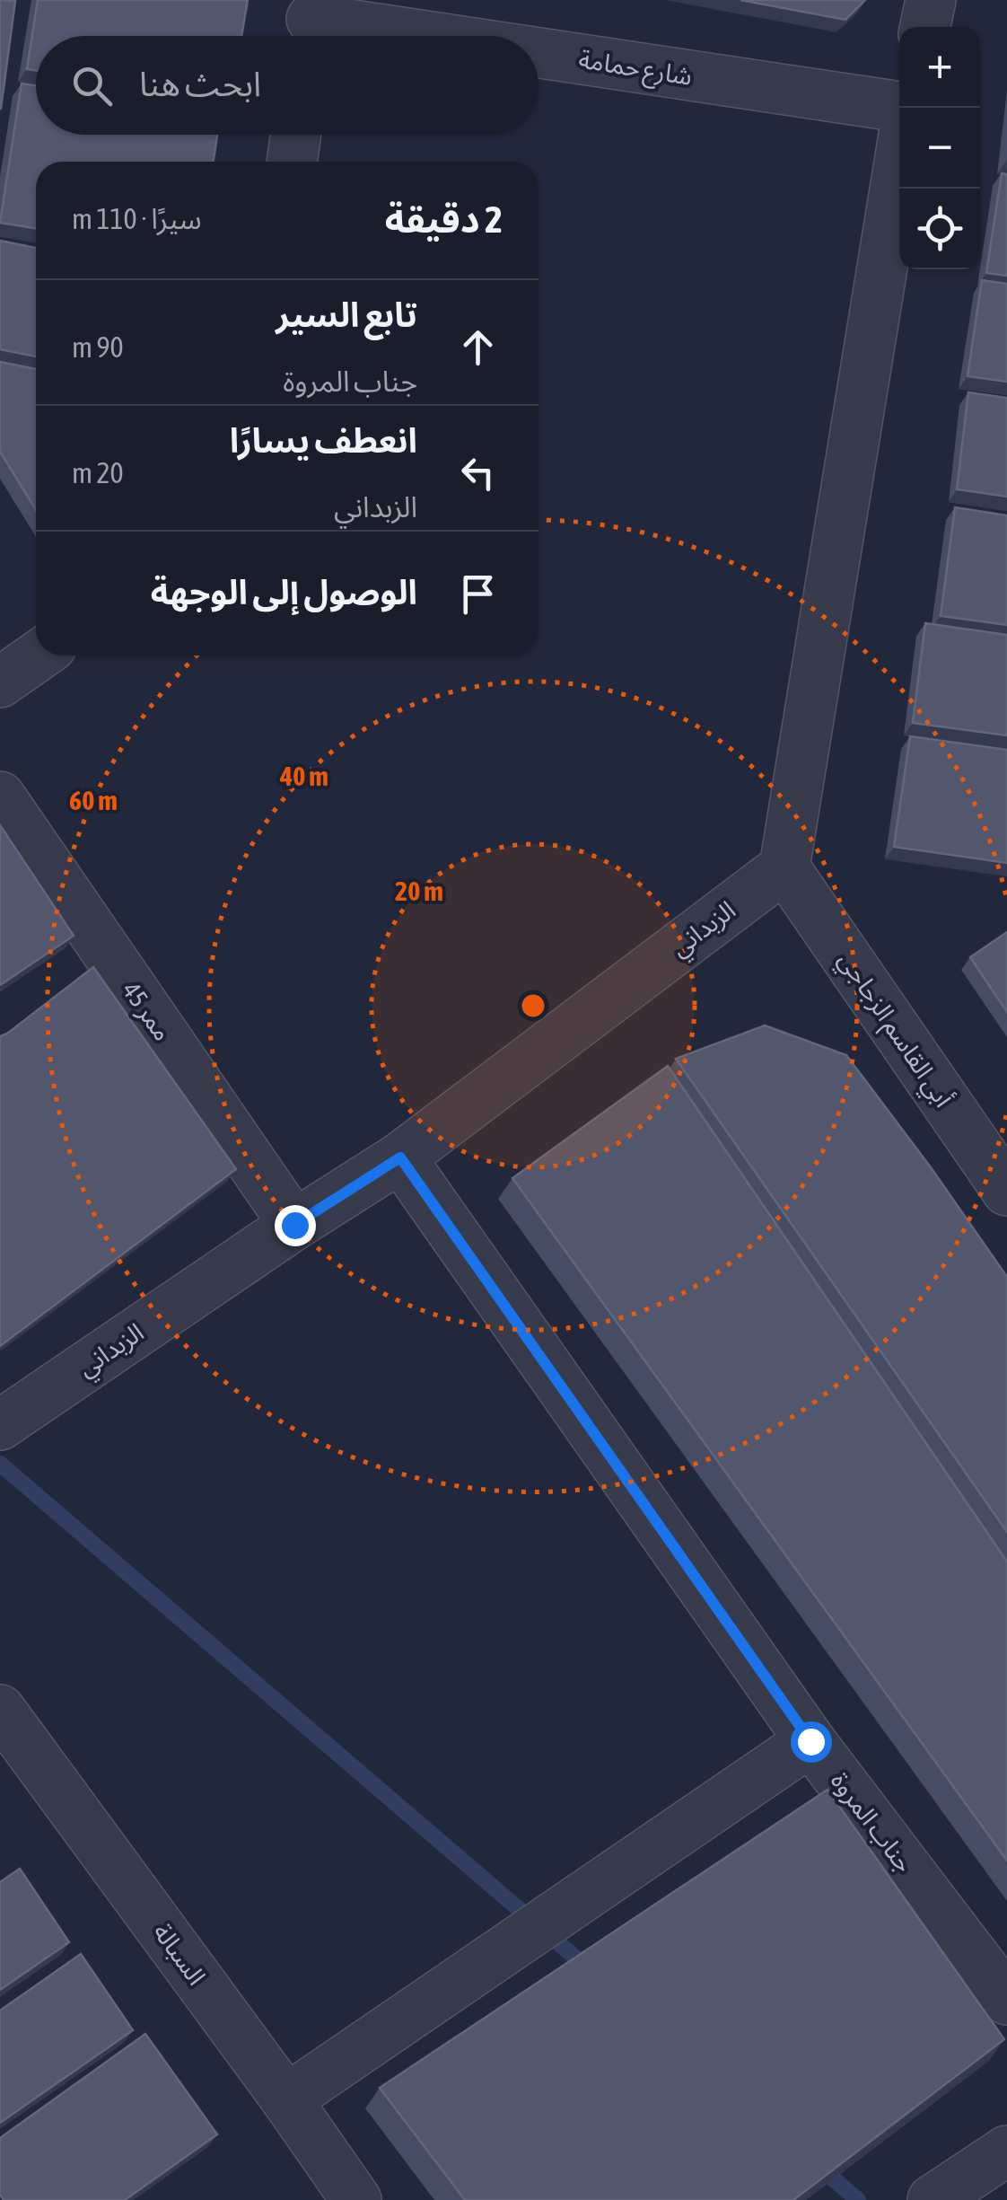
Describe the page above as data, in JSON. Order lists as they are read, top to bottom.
{
  "streets": {
    "street": [
      "شارع حمامة",
      "الزبداني",
      "ممر 45",
      "أبي القاسم الزجاجي",
      "جناب المروة",
      "السبالة"
    ]
  },
  "crossings": [
    ["الزبداني", "ممر 45"],
    ["الزبداني", "أبي القاسم الزجاجي"],
    ["الزبداني", "جناب المروة"]
  ],
  "page": {
    "map_buttons": ["+", "−"],
    "search": "ابحث هنا",
    "heading": ["2 دقيقة", "سيرًا · 110 m"],
    "list": [
      ["تابع السير", "جناب المروة", "90 m"],
      ["انعطف يسارًا", "الزبداني", "20 m"],
      "الوصول إلى الوجهة"
    ]
  },
  "rings": ["40 m", "60 m", "20 m"]
}
